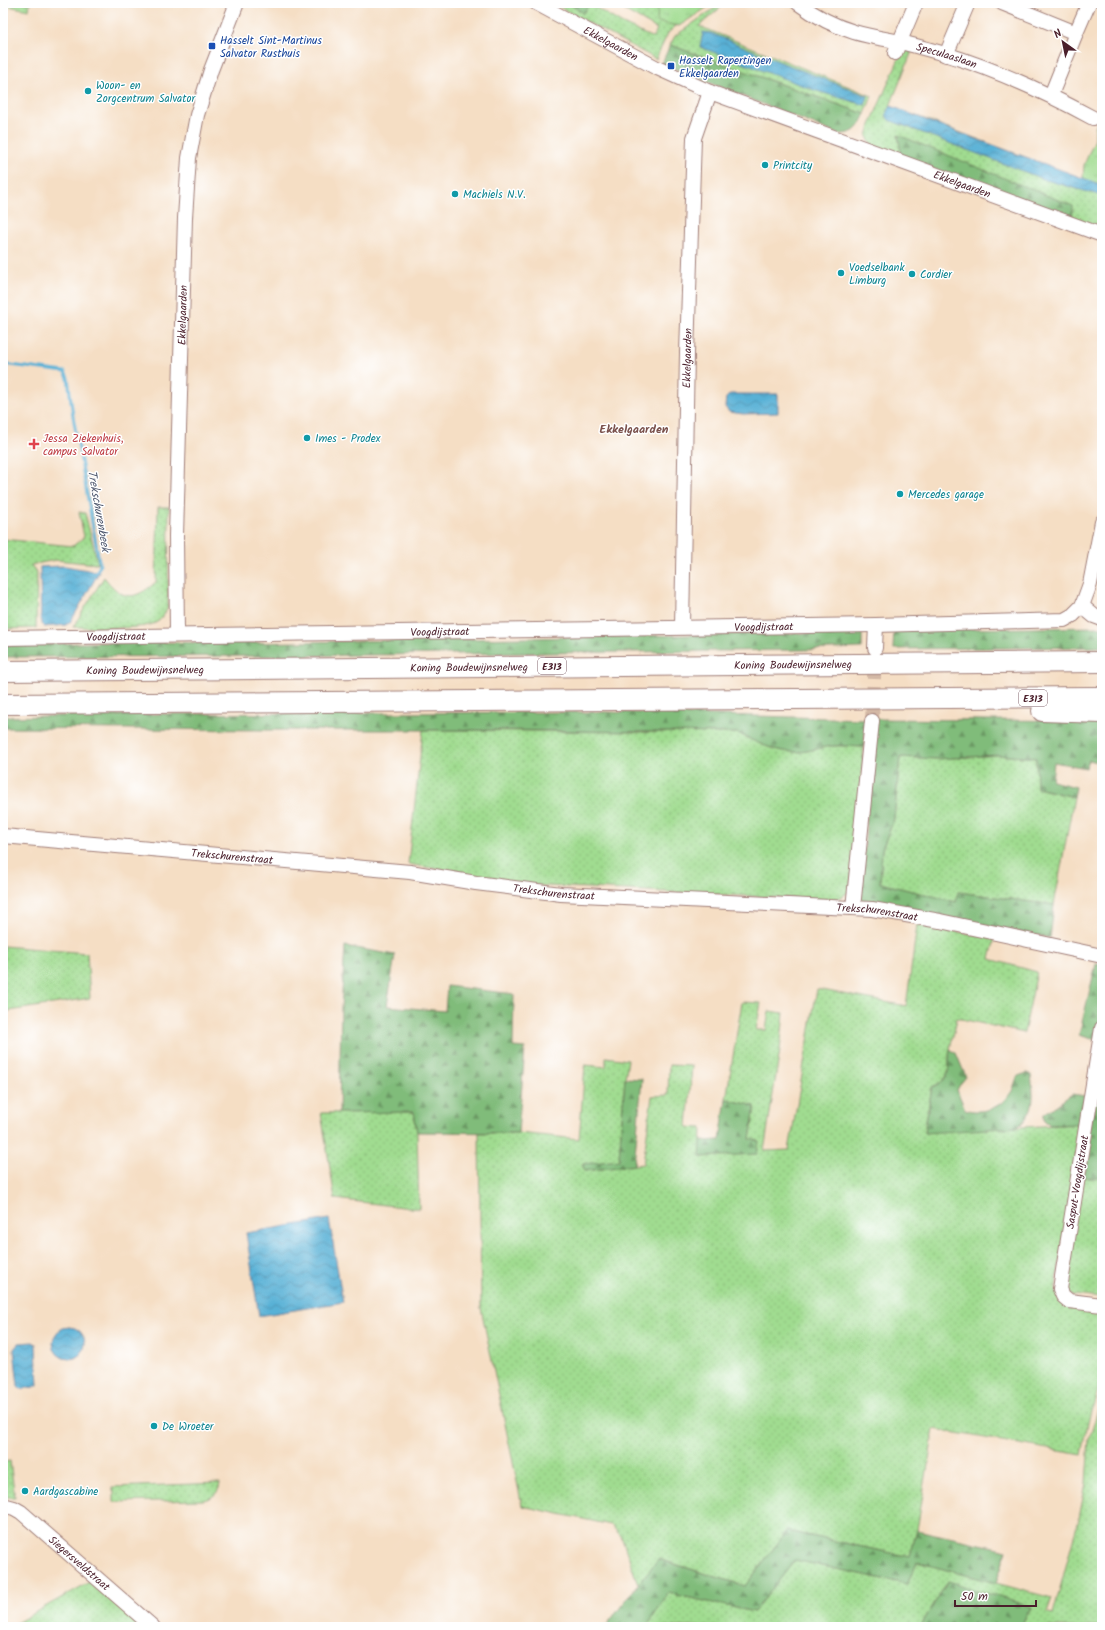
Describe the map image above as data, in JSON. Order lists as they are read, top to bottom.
{
  "streets": {
    "highway": ["Koning Boudewijnsnelweg", "E313"],
    "street": [
      "Ekkelgaarden",
      "Speculaaslaan",
      "Voogdijstraat",
      "Trekschurenstraat",
      "Sasput-Voogdijstraat",
      "Siegersveldstraat"
    ]
  },
  "crossings": [
    ["Ekkelgaarden", "Voogdijstraat"]
  ],
  "districts": ["Ekkelgaarden"],
  "water": ["Trekschurenbeek"],
  "places": {
    "transit": ["Hasselt Sint-Martinus Salvator Rusthuis", "Hasselt Rapertingen Ekkelgaarden"],
    "other": [
      "Woon- en Zorgcentrum Salvator",
      "Printcity",
      "Machiels N.V.",
      "Voedselbank Limburg",
      "Cordier",
      "Imes - Prodex",
      "Mercedes garage",
      "De Wroeter",
      "Aardgascabine"
    ],
    "health": ["Jessa Ziekenhuis, campus Salvator"]
  },
  "scale_bar": "50 m",
  "north": "top left"
}
